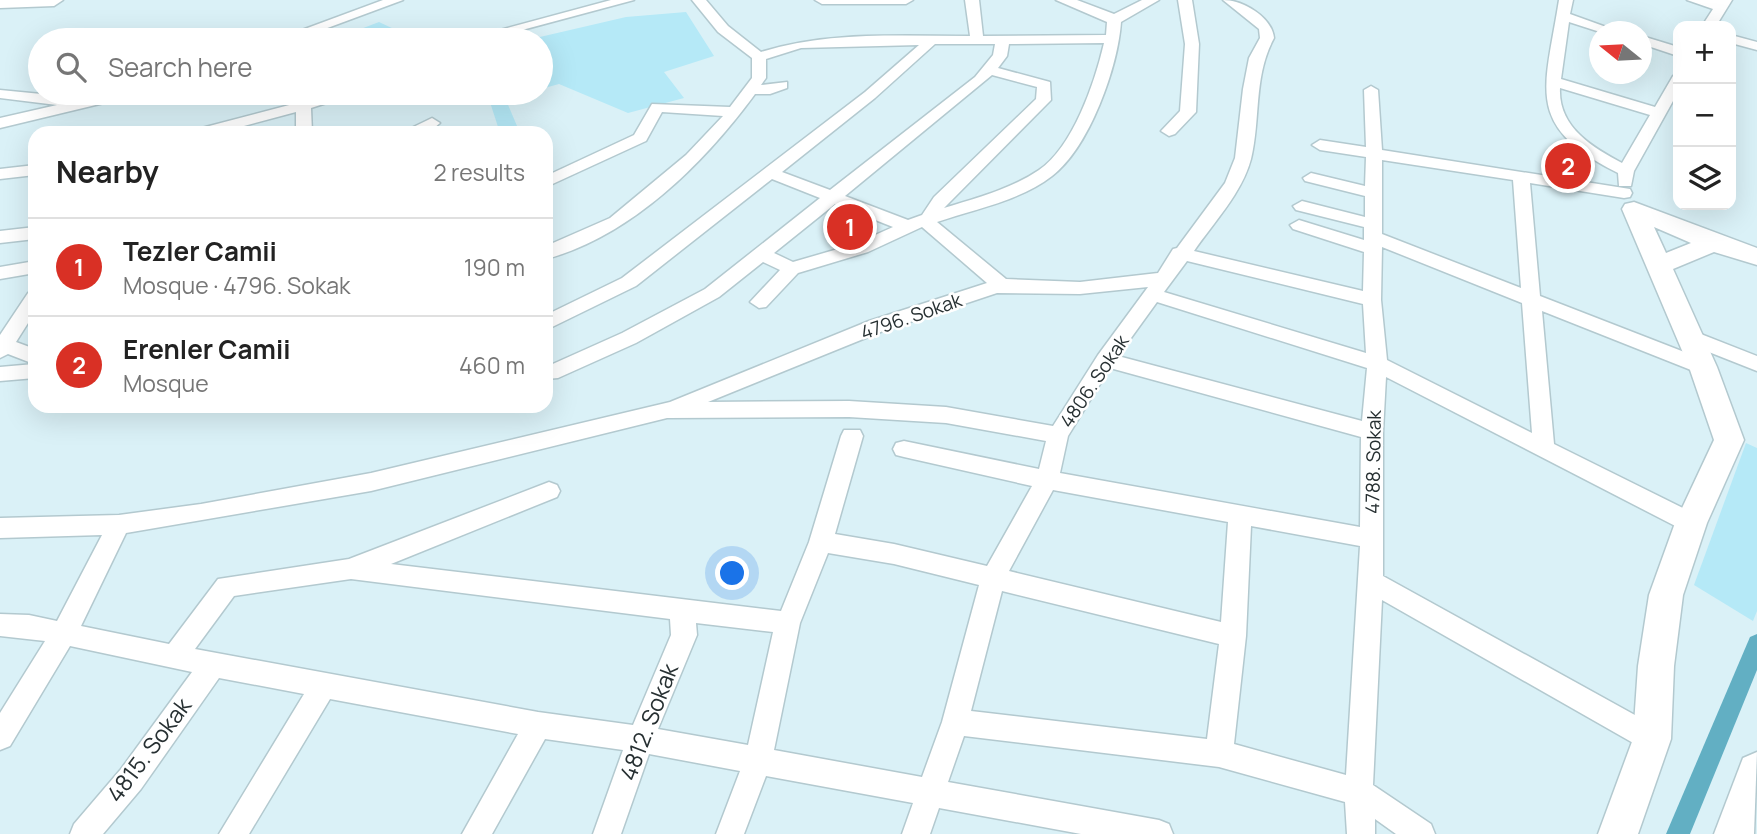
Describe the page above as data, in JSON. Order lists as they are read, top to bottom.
{
  "streets": {
    "street": [
      "4796. Sokak",
      "4806. Sokak",
      "4788. Sokak",
      "4812. Sokak",
      "4815. Sokak"
    ]
  },
  "crossings": [
    ["4796. Sokak", "4806. Sokak"]
  ],
  "north": "left",
  "page": {
    "map_buttons": ["+", "−"],
    "search": "Search here",
    "heading": ["Nearby", "2 results"],
    "pins": ["2", "1"],
    "list": [
      {
        "mark": "1",
        "name": "Tezler Camii",
        "note": "Mosque · 4796. Sokak",
        "value": "190 m"
      },
      {
        "mark": "2",
        "name": "Erenler Camii",
        "note": "Mosque",
        "value": "460 m"
      }
    ]
  }
}
